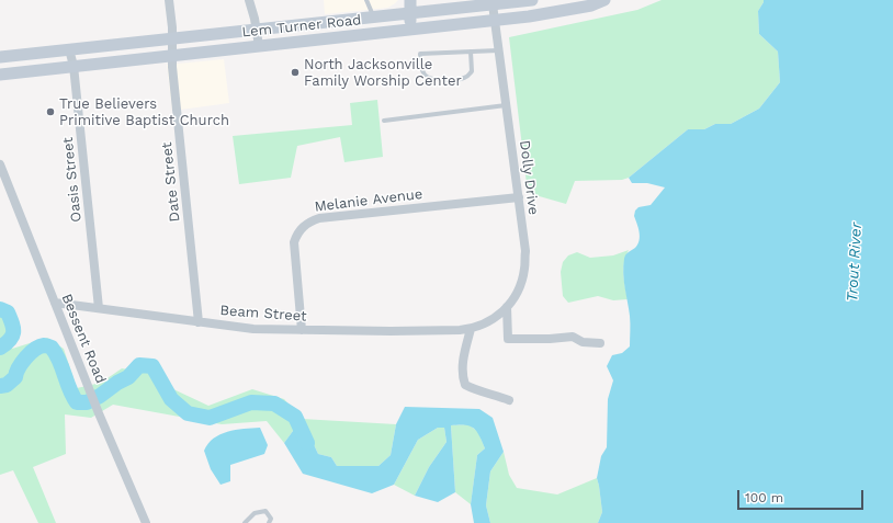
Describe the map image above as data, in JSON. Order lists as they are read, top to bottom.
{
  "streets": {
    "main road": ["Lem Turner Road"],
    "street": [
      "Dolly Drive",
      "Oasis Street",
      "Date Street",
      "Melanie Avenue",
      "Beam Street",
      "Bessent Road"
    ]
  },
  "crossings": [
    ["Lem Turner Road", "Dolly Drive"],
    ["Lem Turner Road", "Oasis Street"],
    ["Lem Turner Road", "Date Street"],
    ["Dolly Drive", "Melanie Avenue"],
    ["Dolly Drive", "Beam Street"],
    ["Oasis Street", "Beam Street"],
    ["Date Street", "Beam Street"],
    ["Melanie Avenue", "Beam Street"],
    ["Beam Street", "Bessent Road"]
  ],
  "water": ["Trout River"],
  "places": ["North Jacksonville Family Worship Center", "True Believers Primitive Baptist Church"],
  "scale_bar": "100 m"
}
